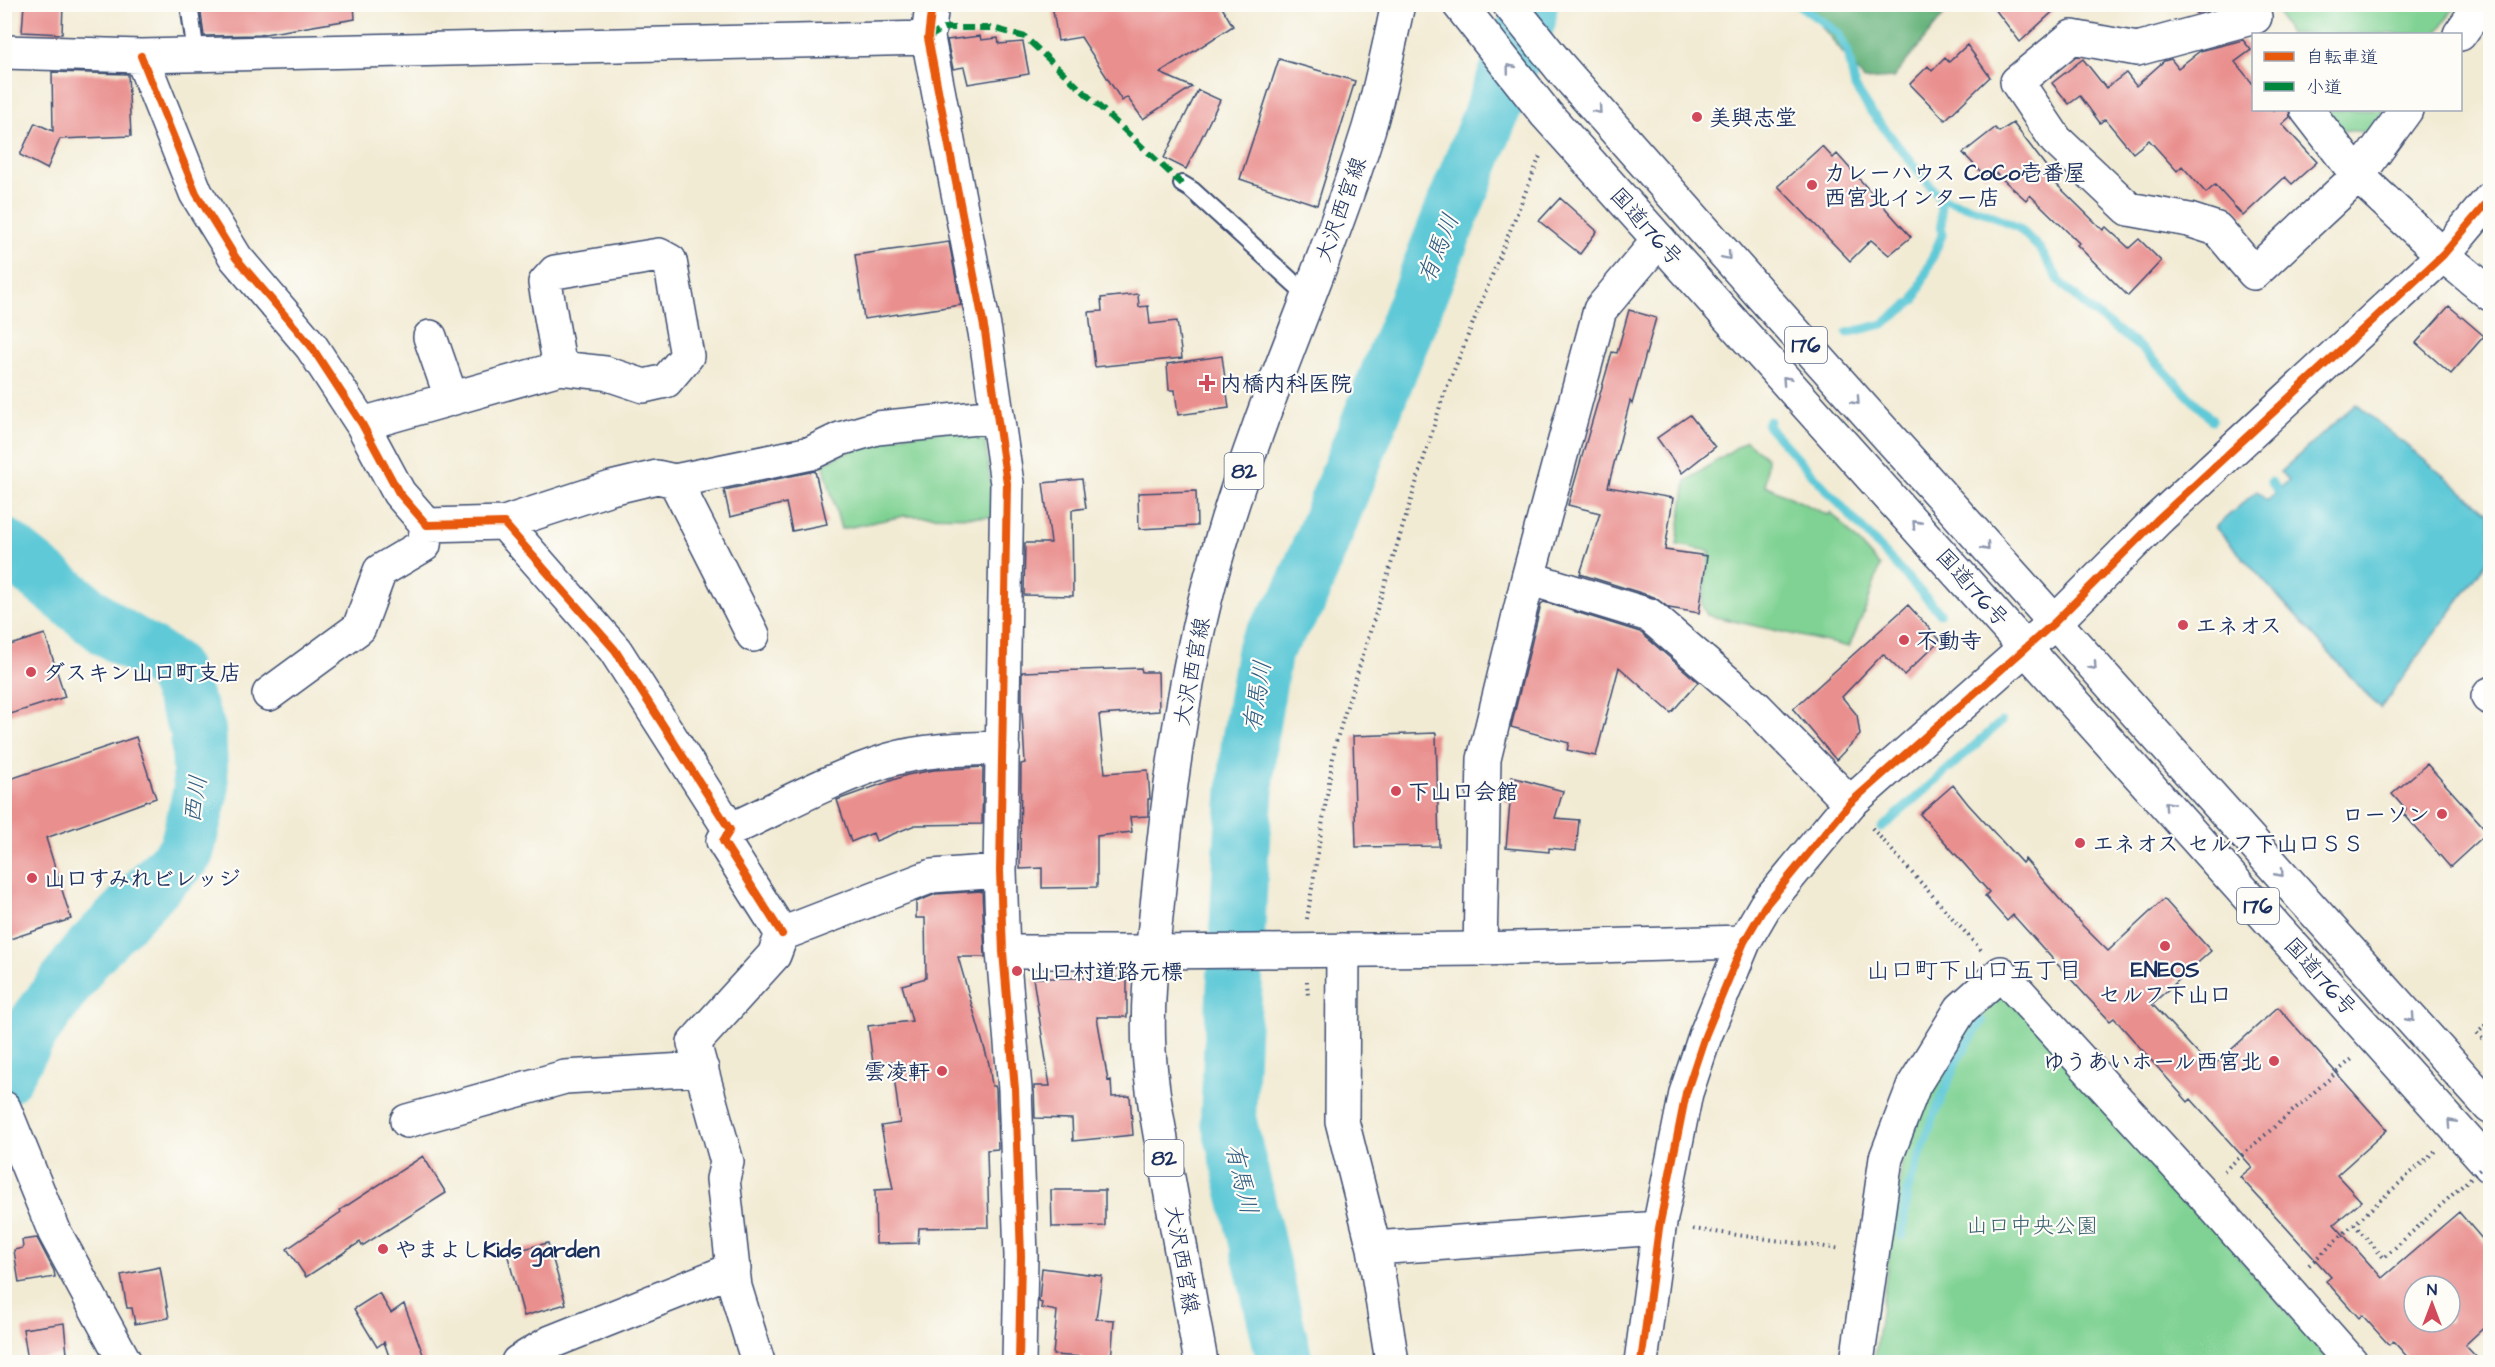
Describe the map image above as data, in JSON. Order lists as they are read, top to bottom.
{
  "streets": {
    "main road": [
      "大沢西宮線",
      "国道176号",
      "176",
      "82"
    ]
  },
  "districts": ["山口町下山口五丁目"],
  "water": ["有馬川", "西川"],
  "parks": ["山口中央公園"],
  "places": {
    "other": [
      "美與志堂",
      "カレーハウス CoCo壱番屋 西宮北インター店",
      "エネオス",
      "不動寺",
      "ダスキン山口町支店",
      "下山口会館",
      "ローソン",
      "エネオス セルフ下山口ＳＳ",
      "山口すみれビレッジ",
      "ENEOS セルフ下山口",
      "山口村道路元標",
      "ゆうあいホール西宮北",
      "雲凌軒",
      "やまよしKids garden"
    ],
    "health": ["内橋内科医院"]
  },
  "legend": ["自転車道", "小道"],
  "north": "top"
}
